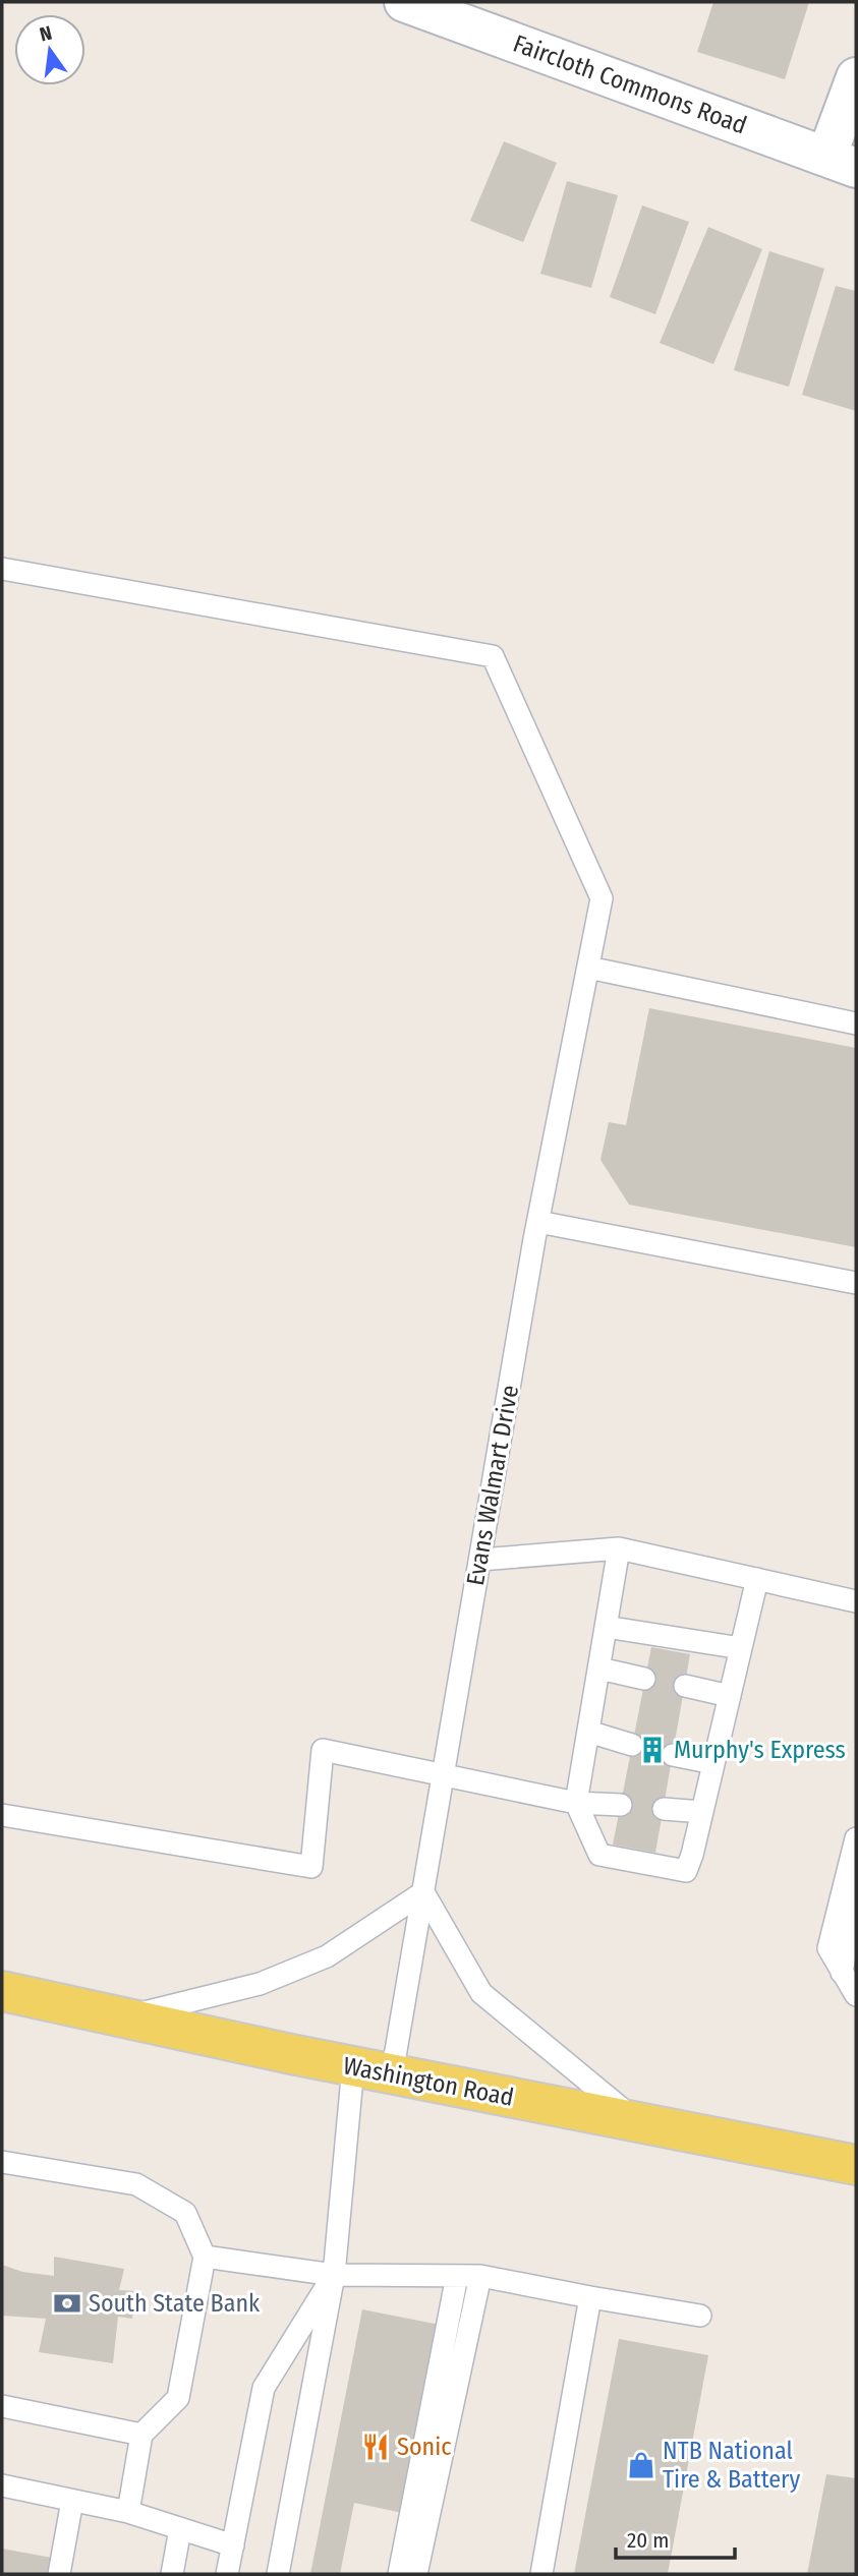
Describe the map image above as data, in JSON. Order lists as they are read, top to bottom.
{
  "streets": {
    "main road": ["Washington Road"],
    "street": ["Faircloth Commons Road"],
    "lane": ["Evans Walmart Drive"]
  },
  "crossings": [
    ["Evans Walmart Drive", "Washington Road"]
  ],
  "places": {
    "building": ["Murphy's Express"],
    "bank": ["South State Bank"],
    "restaurant": ["Sonic"],
    "shop": ["NTB National Tire & Battery"]
  },
  "scale_bar": "20 m",
  "north": "top"
}
